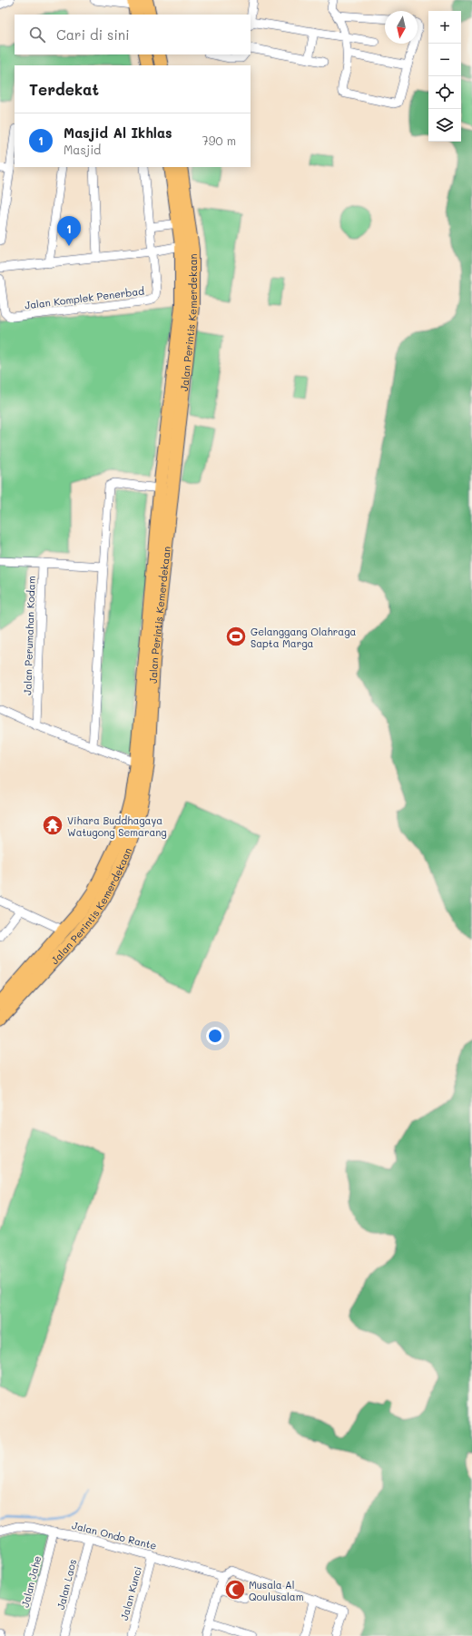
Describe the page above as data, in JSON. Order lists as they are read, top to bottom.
{
  "streets": {
    "highway": ["Jalan Perintis Kemerdekaan"],
    "street": [
      "Jalan Komplek Penerbad",
      "Jalan Perumahan Kodam",
      "Jalan Ondo Rante",
      "Jalan Jahe",
      "Jalan Laos",
      "Jalan Kunci"
    ]
  },
  "crossings": [
    ["Jalan Ondo Rante", "Jalan Jahe"],
    ["Jalan Ondo Rante", "Jalan Laos"],
    ["Jalan Ondo Rante", "Jalan Kunci"]
  ],
  "places": {
    "sports": ["Gelanggang Olahraga Sapta Marga"],
    "temple": ["Vihara Buddhagaya Watugong Semarang"],
    "mosque": ["Musala Al Qoulusalam"]
  },
  "north": "bottom",
  "page": {
    "map_buttons": ["+", "−"],
    "search": "Cari di sini",
    "heading": "Terdekat",
    "list": [
      {
        "mark": "1",
        "name": "Masjid Al Ikhlas",
        "note": "Masjid",
        "value": "790 m"
      }
    ],
    "pins": "1"
  }
}
